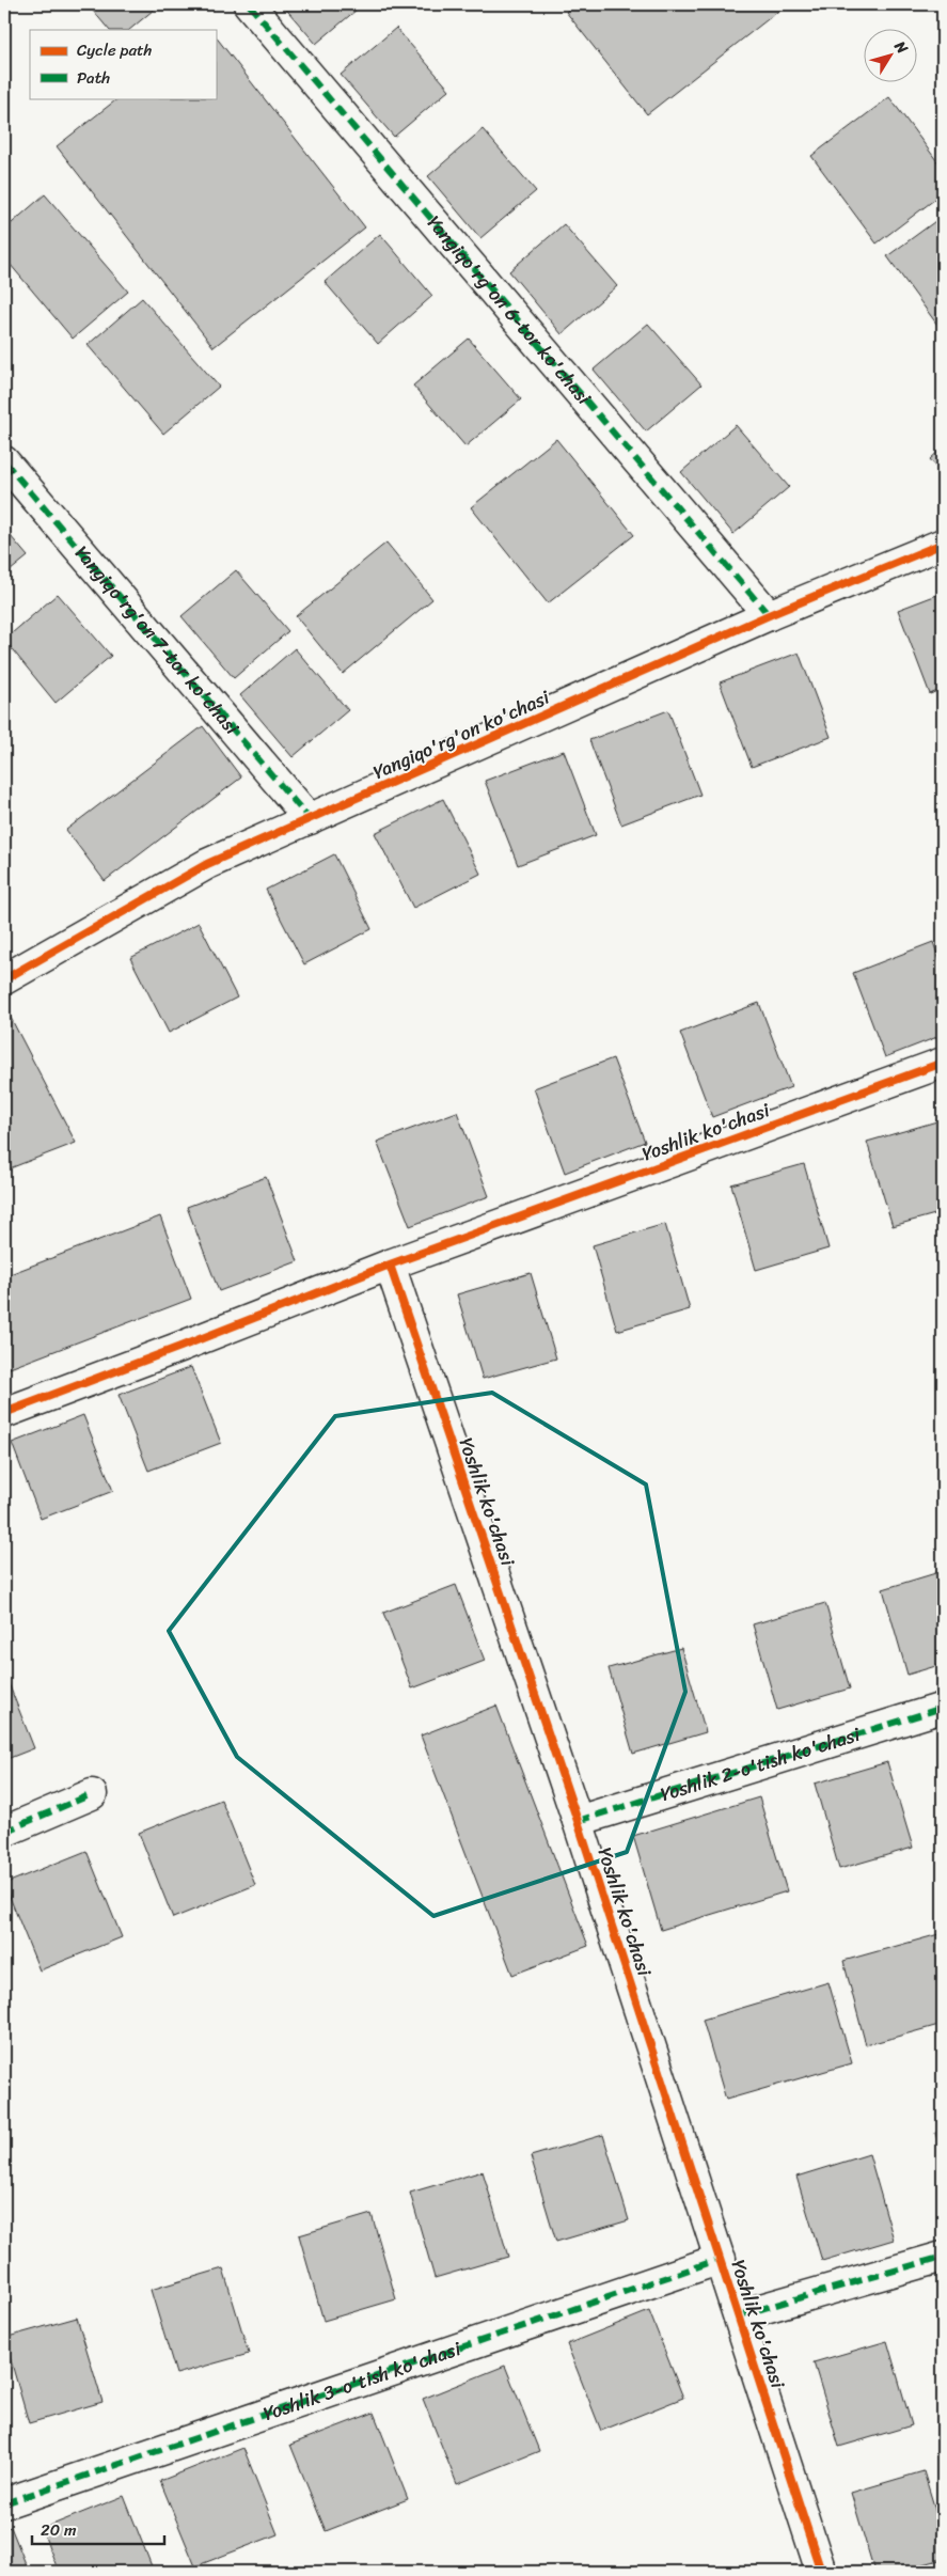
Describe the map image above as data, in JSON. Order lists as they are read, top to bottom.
{
  "streets": {
    "street": [
      "Yangiqo'rg'on 6-tor ko'chasi",
      "Yangiqo'rg'on 7-tor ko'chasi",
      "Yangiqo'rg'on ko'chasi",
      "Yoshlik ko'chasi",
      "Yoshlik 2-o'tish ko'chasi",
      "Yoshlik 3-o'tish ko'chasi"
    ]
  },
  "crossings": [
    ["Yangiqo'rg'on 6-tor ko'chasi", "Yangiqo'rg'on ko'chasi"],
    ["Yangiqo'rg'on 7-tor ko'chasi", "Yangiqo'rg'on ko'chasi"],
    ["Yoshlik ko'chasi", "Yoshlik 2-o'tish ko'chasi"],
    ["Yoshlik ko'chasi", "Yoshlik 3-o'tish ko'chasi"]
  ],
  "legend": ["Cycle path", "Path"],
  "scale_bar": "20 m",
  "north": "top right"
}
